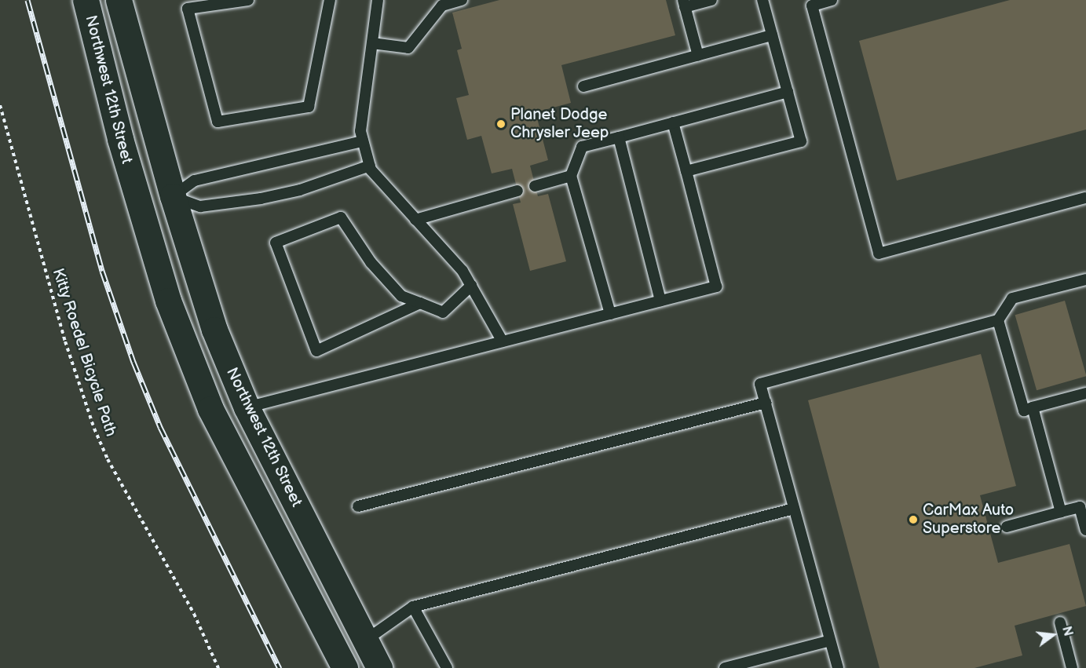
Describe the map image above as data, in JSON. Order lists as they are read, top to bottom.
{
  "streets": {
    "main road": ["Northwest 12th Street"],
    "path": ["Kitty Roedel Bicycle Path"]
  },
  "places": ["Planet Dodge Chrysler Jeep", "CarMax Auto Superstore"],
  "north": "right"
}
